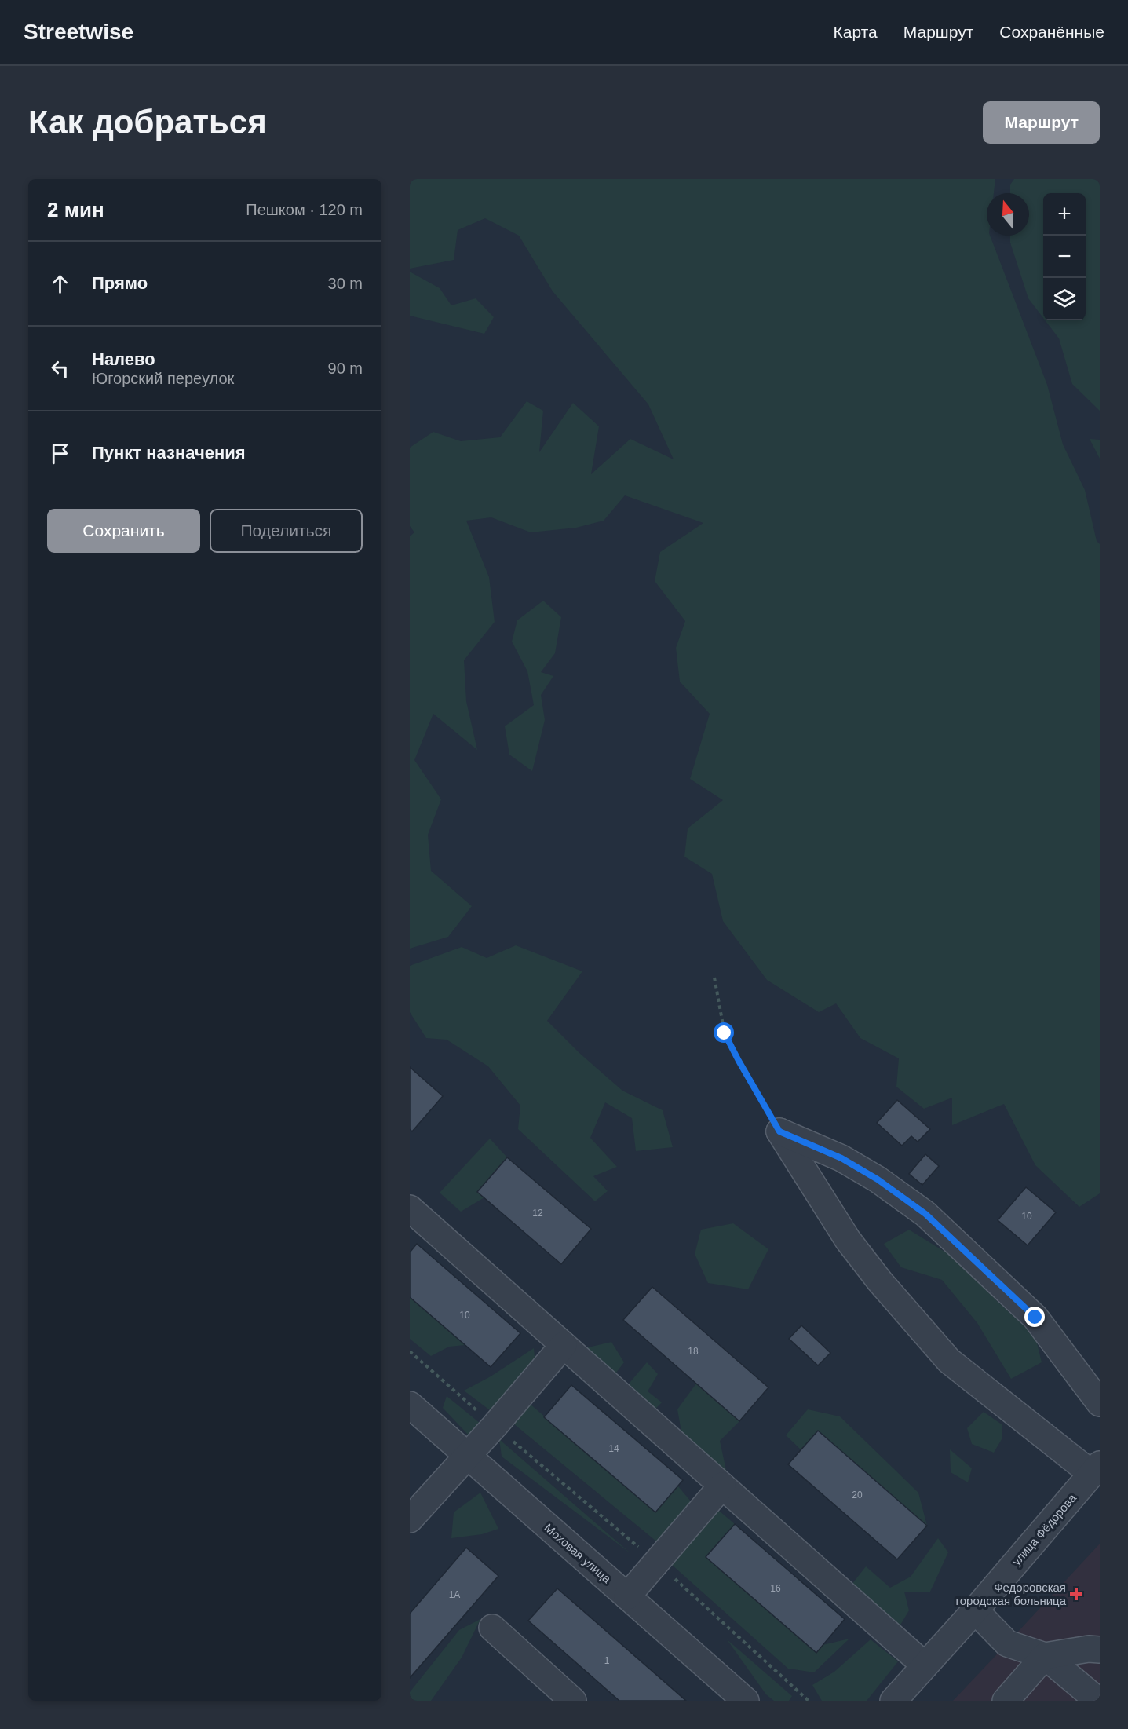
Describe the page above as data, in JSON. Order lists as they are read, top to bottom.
{
  "streets": {
    "street": ["улица Фёдорова", "Моховая улица"]
  },
  "places": {
    "health": ["Федоровская городская больница"]
  },
  "house_numbers": [
    "12",
    "10",
    "10",
    "18",
    "14",
    "20",
    "16",
    "1А",
    "1"
  ],
  "north": "top",
  "page": {
    "header": "Streetwise",
    "nav": ["Карта", "Маршрут", "Сохранённые"],
    "buttons": [
      "Маршрут",
      ["Сохранить", "Поделиться"]
    ],
    "title": "Как добраться",
    "heading": ["2 мин", "Пешком · 120 m"],
    "map_buttons": ["+", "−"],
    "list": [
      ["Прямо", "30 m"],
      ["Налево", "Югорский переулок", "90 m"],
      "Пункт назначения"
    ]
  }
}
